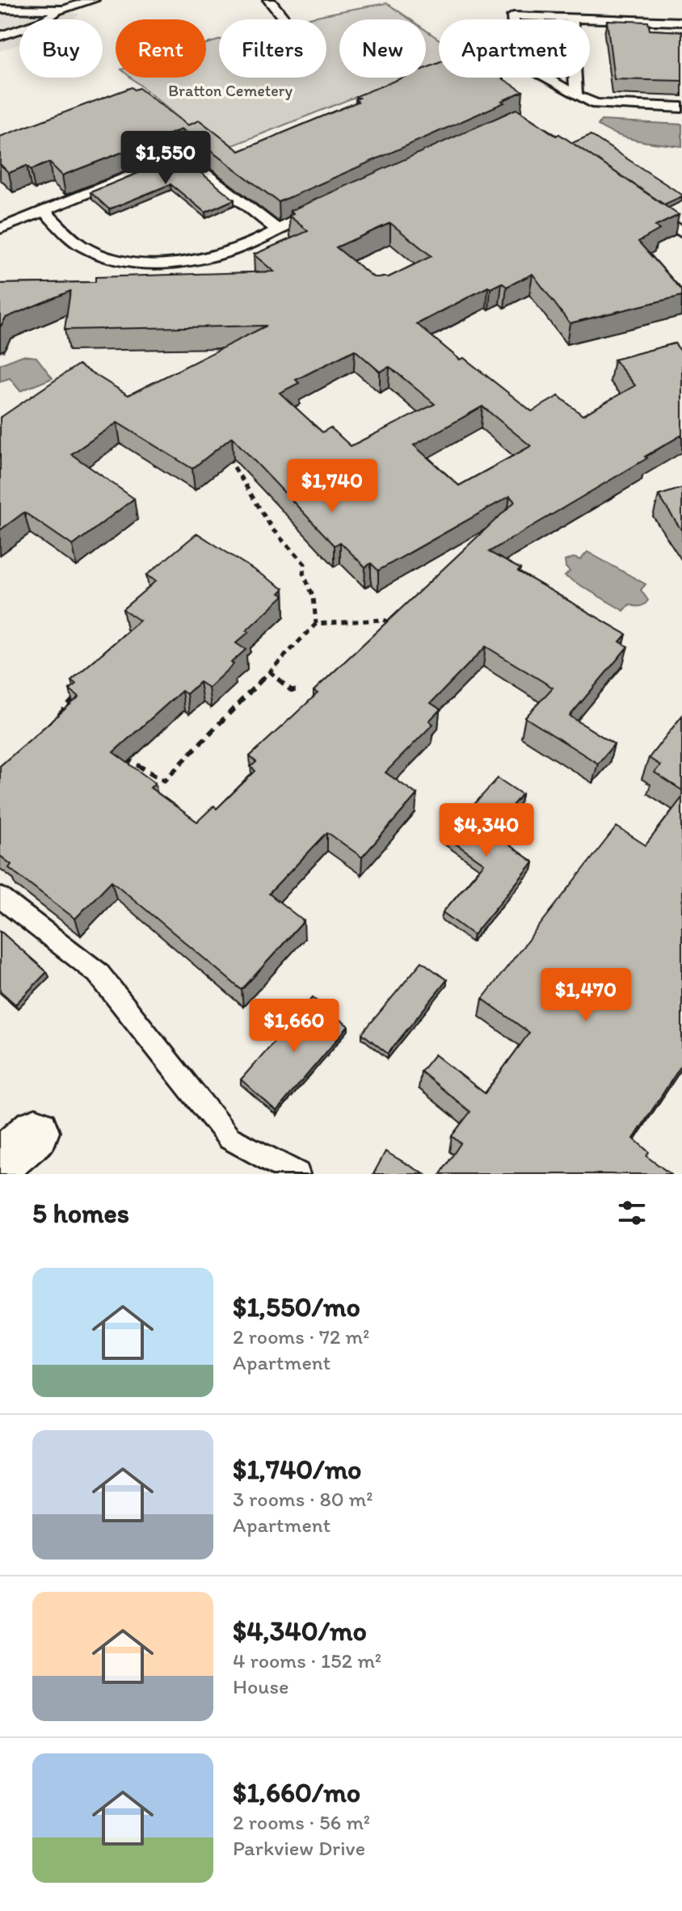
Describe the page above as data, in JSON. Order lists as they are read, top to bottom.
{
  "parks": ["Bratton Cemetery"],
  "page": {
    "chip": [
      "Buy",
      "Rent",
      "Filters",
      "New",
      "Apartment"
    ],
    "price": [
      "$1,550",
      "$1,740",
      "$4,340",
      "$1,470",
      "$1,660"
    ],
    "heading": "5 homes",
    "list": [
      {
        "name": "$1,550/mo",
        "note": "2 rooms · 72 m² · Apartment"
      },
      {
        "name": "$1,740/mo",
        "note": "3 rooms · 80 m² · Apartment"
      },
      {
        "name": "$4,340/mo",
        "note": "4 rooms · 152 m² · House"
      },
      {
        "name": "$1,660/mo",
        "note": "2 rooms · 56 m² · Parkview Drive"
      }
    ]
  }
}
